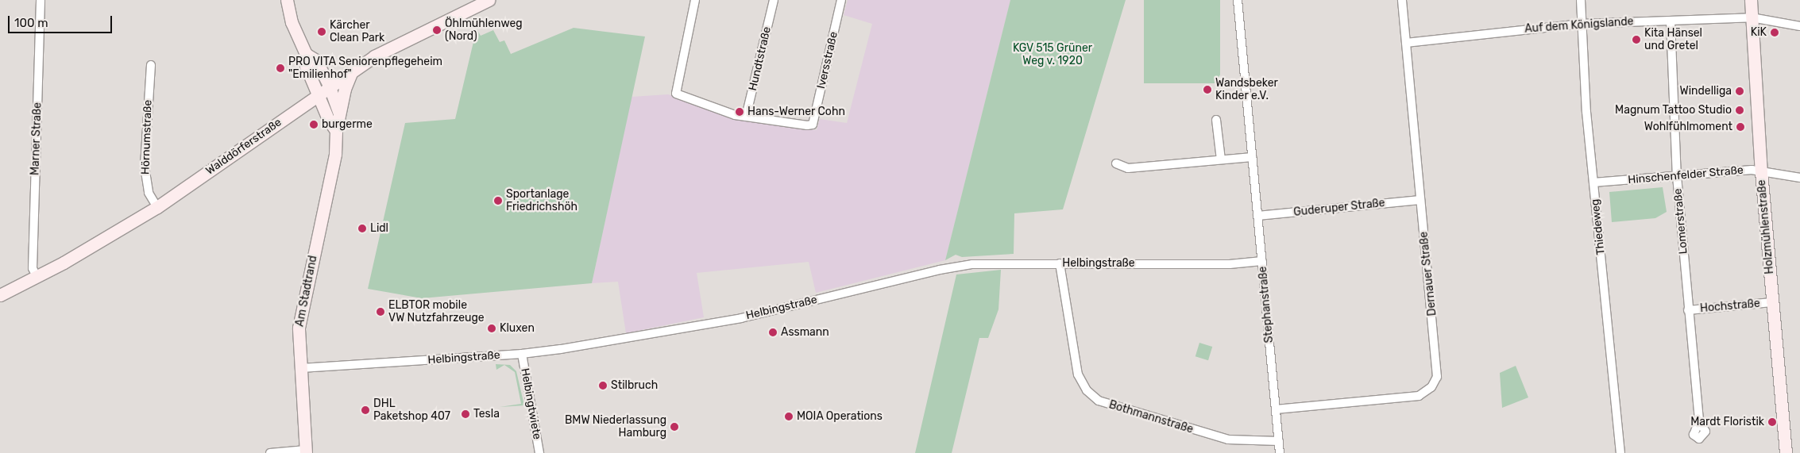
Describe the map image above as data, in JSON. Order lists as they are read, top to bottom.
{
  "streets": {
    "street": [
      "Auf dem Königslande",
      "Hundtstraße",
      "Iversstraße",
      "Hörnumstraße",
      "Marner Straße",
      "Walddörferstraße",
      "Hinschenfelder Straße",
      "Guderuper Straße",
      "Lomerstraße",
      "Thiedeweg",
      "Holzmühlenstraße",
      "Helbingstraße",
      "Dernauer Straße",
      "Am Stadtrand",
      "Stephanstraße",
      "Hochstraße",
      "Helbingtwiete",
      "Bothmannstraße"
    ]
  },
  "crossings": [
    ["Auf dem Königslande", "Lomerstraße"],
    ["Auf dem Königslande", "Thiedeweg"],
    ["Auf dem Königslande", "Holzmühlenstraße"],
    ["Auf dem Königslande", "Dernauer Straße"],
    ["Hundtstraße", "Iversstraße"],
    ["Hörnumstraße", "Walddörferstraße"],
    ["Marner Straße", "Walddörferstraße"],
    ["Walddörferstraße", "Am Stadtrand"],
    ["Hinschenfelder Straße", "Lomerstraße"],
    ["Hinschenfelder Straße", "Thiedeweg"],
    ["Hinschenfelder Straße", "Holzmühlenstraße"],
    ["Guderuper Straße", "Dernauer Straße"],
    ["Guderuper Straße", "Stephanstraße"],
    ["Lomerstraße", "Hochstraße"],
    ["Holzmühlenstraße", "Hochstraße"],
    ["Helbingstraße", "Am Stadtrand"],
    ["Helbingstraße", "Stephanstraße"],
    ["Helbingstraße", "Helbingtwiete"],
    ["Helbingstraße", "Bothmannstraße"],
    ["Dernauer Straße", "Stephanstraße"],
    ["Stephanstraße", "Bothmannstraße"]
  ],
  "parks": ["KGV 515 Grüner Weg v. 1920"],
  "places": [
    "Öhlmühlenweg (Nord)",
    "Kärcher Clean Park",
    "KiK",
    "Kita Hänsel und Gretel",
    "PRO VITA Seniorenpflegeheim \"Emilienhof\"",
    "Wandsbeker Kinder e.V.",
    "Windelliga",
    "Magnum Tattoo Studio",
    "Hans-Werner Cohn",
    "burgerme",
    "Wohlfühlmoment",
    "Sportanlage Friedrichshöh",
    "Lidl",
    "ELBTOR mobile VW Nutzfahrzeuge",
    "Kluxen",
    "Assmann",
    "Stilbruch",
    "DHL Paketshop 407",
    "Tesla",
    "MOIA Operations",
    "Mardt Floristik",
    "BMW Niederlassung Hamburg"
  ],
  "scale_bar": "100 m"
}
